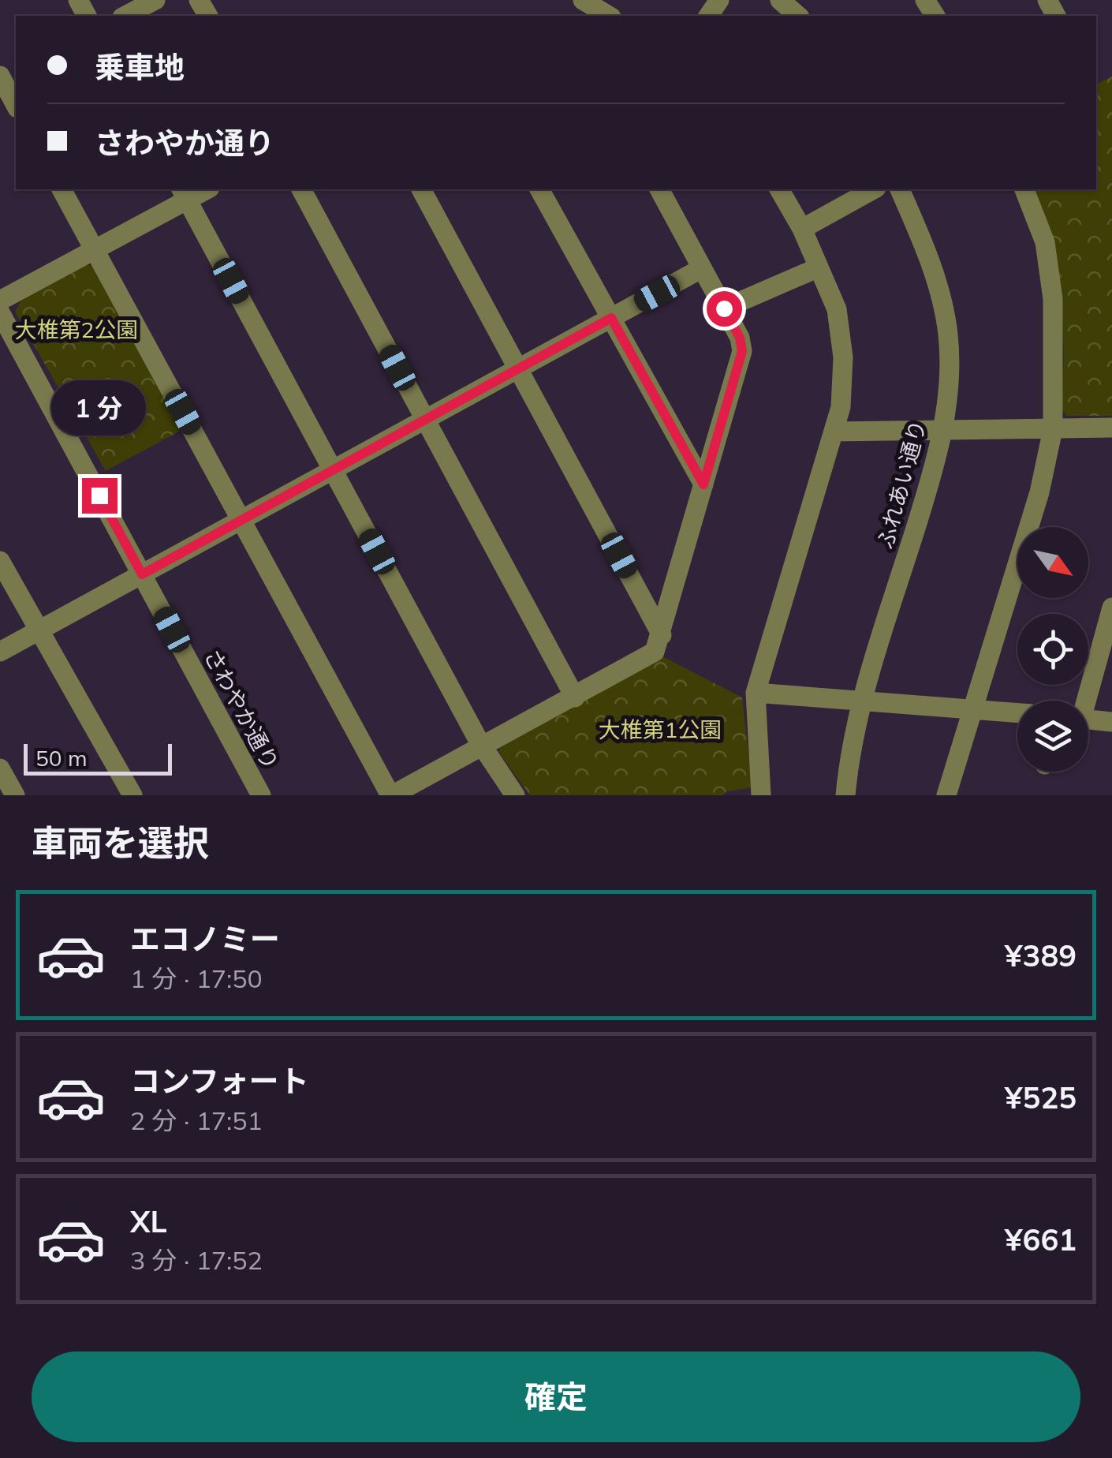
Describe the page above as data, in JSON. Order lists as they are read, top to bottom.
{
  "streets": {
    "street": ["ふれあい通り", "さわやか通り"]
  },
  "parks": ["大椎第2公園", "大椎第1公園"],
  "scale_bar": "50 m",
  "north": "bottom right",
  "page": {
    "banner": ["乗車地", "さわやか通り"],
    "bubble": "1 分",
    "scale": "50 m",
    "heading": "車両を選択",
    "list": [
      {
        "name": "エコノミー",
        "note": "1 分 · 17:50",
        "value": "¥389"
      },
      {
        "name": "コンフォート",
        "note": "2 分 · 17:51",
        "value": "¥525"
      },
      {
        "name": "XL",
        "note": "3 分 · 17:52",
        "value": "¥661"
      }
    ],
    "buttons": "確定"
  }
}
